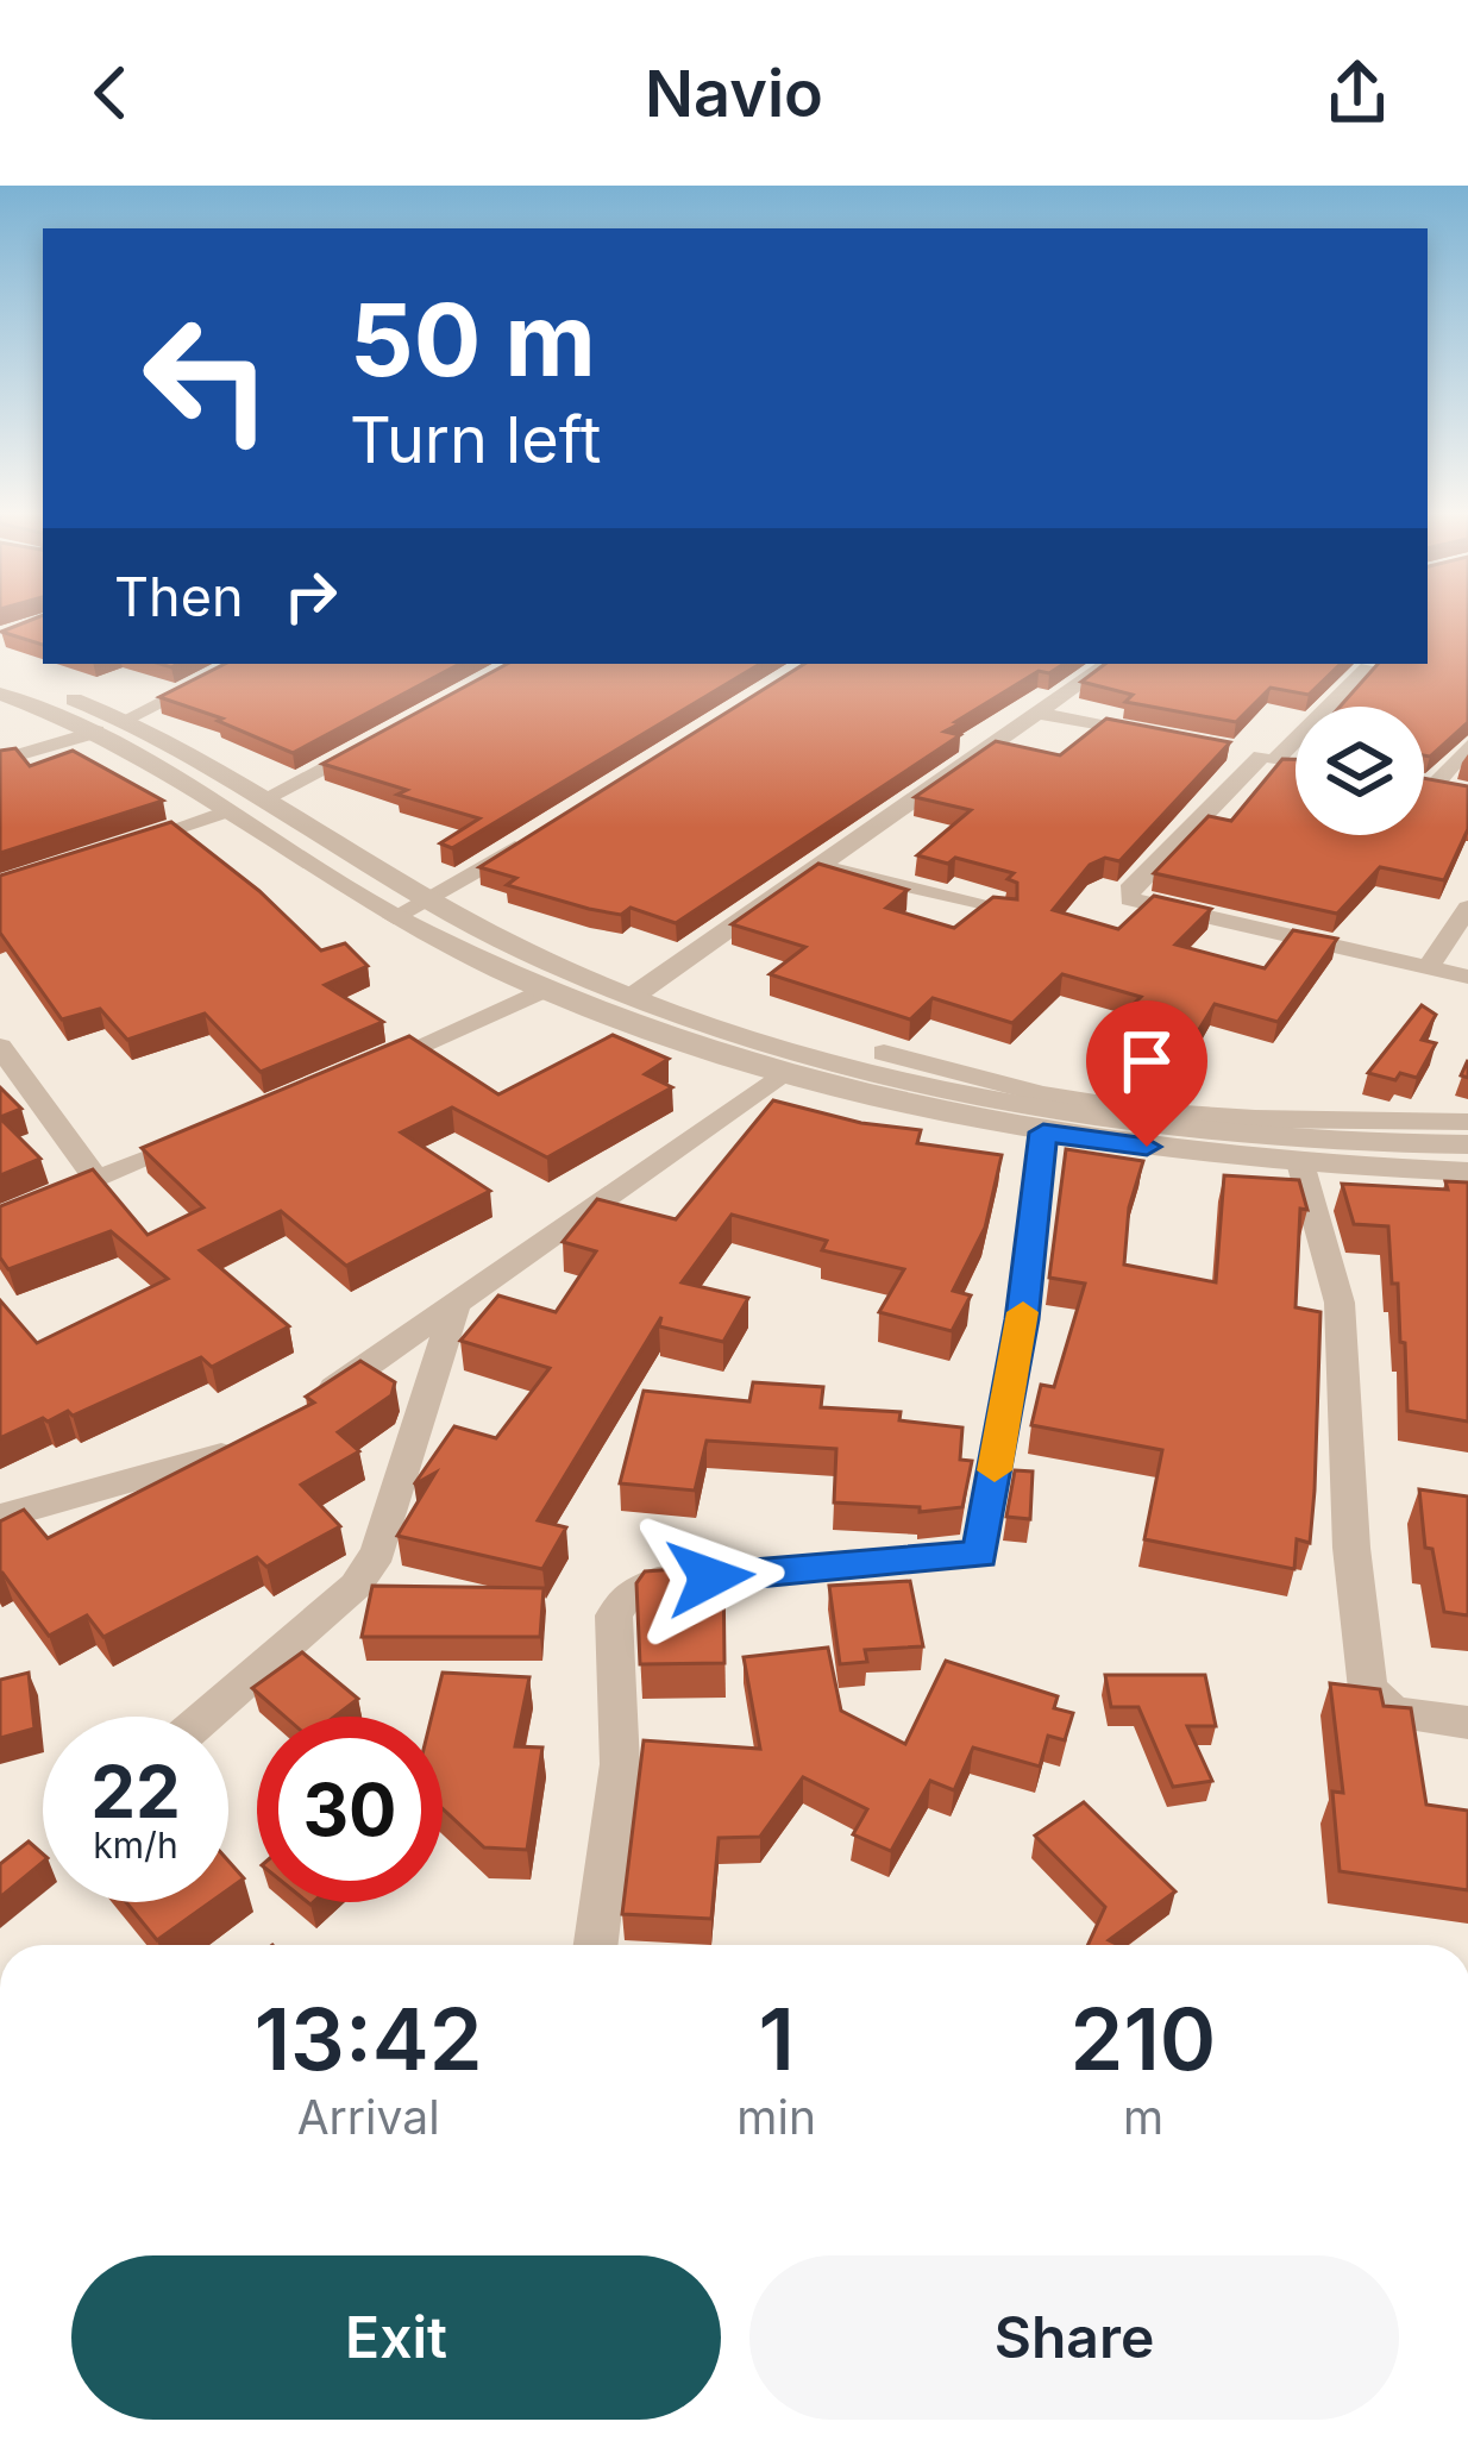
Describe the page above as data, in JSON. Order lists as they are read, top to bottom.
{
  "page": {
    "header": "Navio",
    "turn": ["50 m", "Turn left"],
    "then": "Then",
    "speed": "22 km/h",
    "limit": "30",
    "eta": [
      "13:42",
      "Arrival",
      "1",
      "min",
      "210",
      "m"
    ],
    "buttons": ["Exit", "Share"]
  }
}
